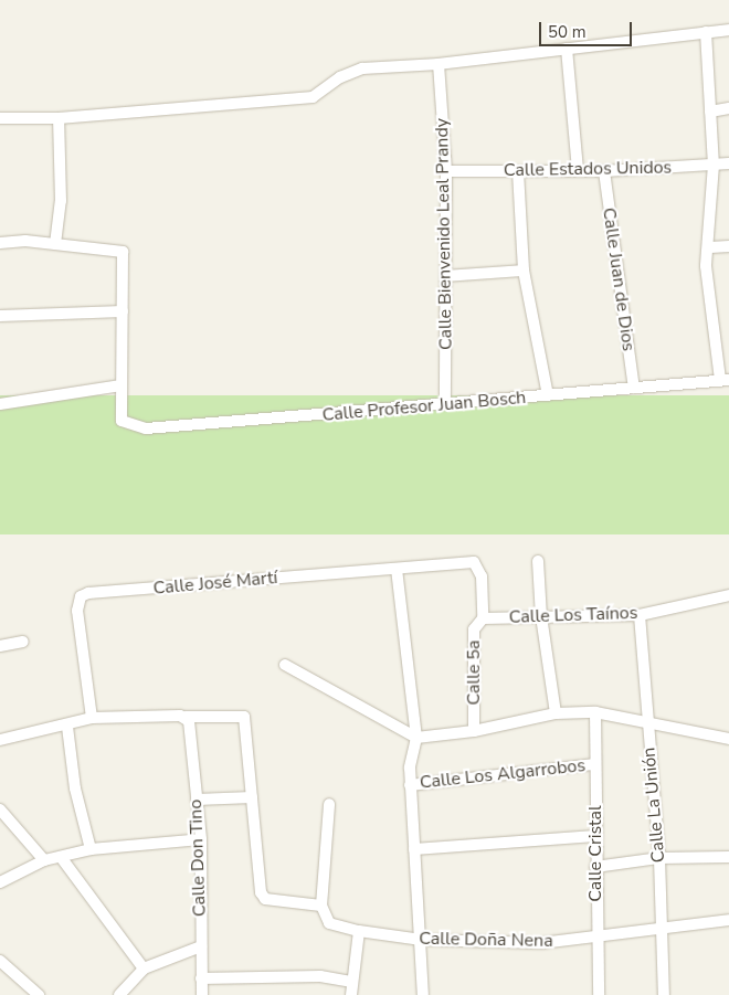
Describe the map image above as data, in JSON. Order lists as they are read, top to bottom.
{
  "streets": {
    "street": [
      "Calle Estados Unidos",
      "Calle Bienvenido Leal Prandy",
      "Calle Juan de Dios",
      "Calle Profesor Juan Bosch",
      "Calle José Martí",
      "Calle Los Taínos",
      "Calle 5a",
      "Calle Los Algarrobos",
      "Calle La Unión",
      "Calle Cristal",
      "Calle Don Tino",
      "Calle Doña Nena"
    ]
  },
  "crossings": [
    ["Calle Estados Unidos", "Calle Bienvenido Leal Prandy"],
    ["Calle Estados Unidos", "Calle Juan de Dios"],
    ["Calle Bienvenido Leal Prandy", "Calle Profesor Juan Bosch"],
    ["Calle Juan de Dios", "Calle Profesor Juan Bosch"],
    ["Calle José Martí", "Calle Los Taínos"],
    ["Calle José Martí", "Calle 5a"],
    ["Calle Los Taínos", "Calle 5a"],
    ["Calle Los Taínos", "Calle La Unión"],
    ["Calle Los Algarrobos", "Calle Cristal"],
    ["Calle La Unión", "Calle Doña Nena"],
    ["Calle Cristal", "Calle Doña Nena"]
  ],
  "scale_bar": "50 m"
}
